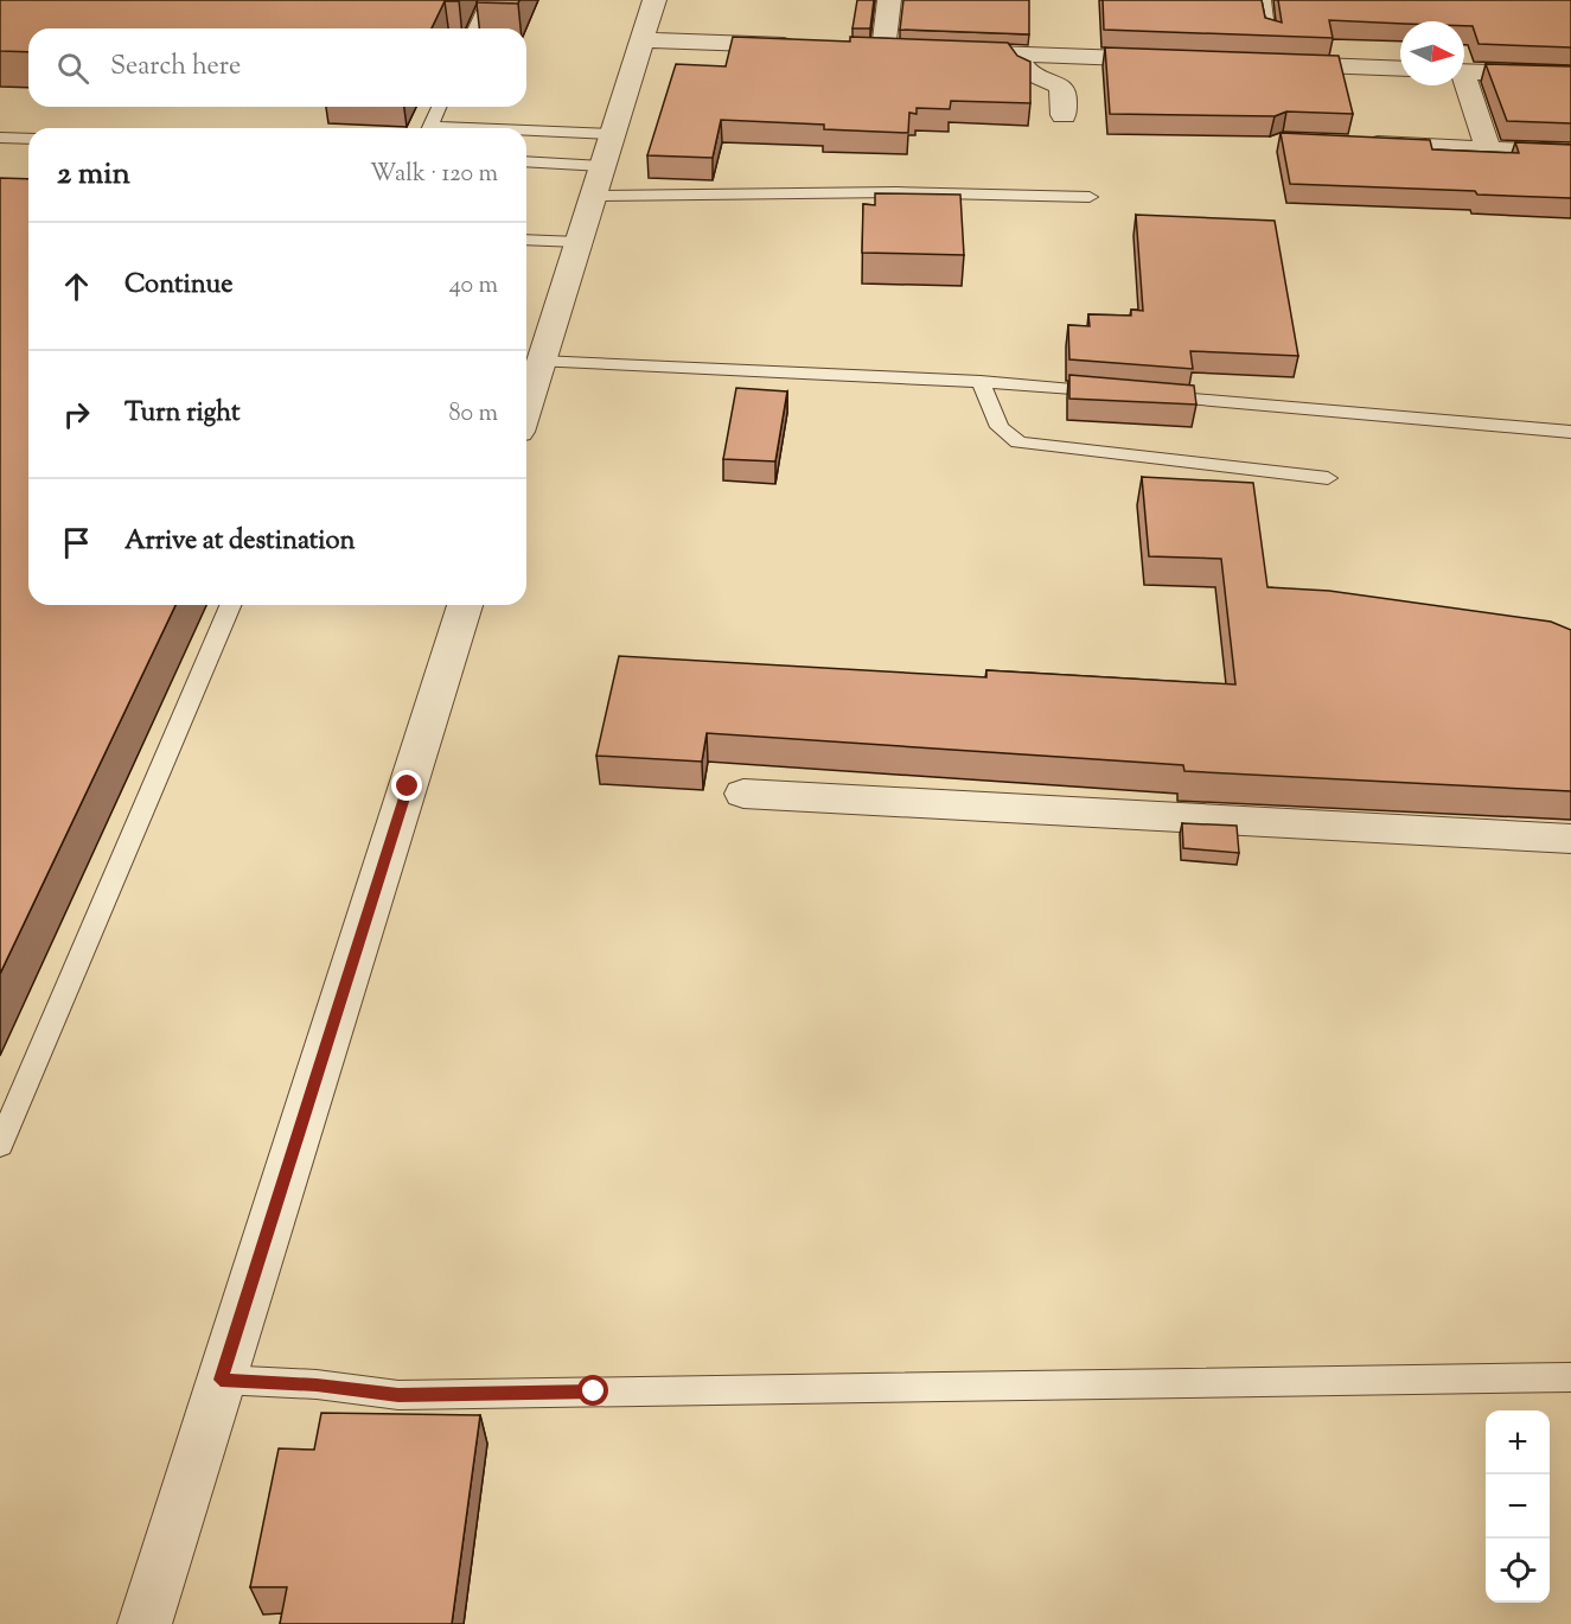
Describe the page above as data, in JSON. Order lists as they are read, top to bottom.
{
  "north": "right",
  "page": {
    "search": "Search here",
    "heading": ["2 min", "Walk · 120 m"],
    "list": [
      ["Continue", "40 m"],
      ["Turn right", "80 m"],
      "Arrive at destination"
    ],
    "map_buttons": ["+", "−"]
  }
}
